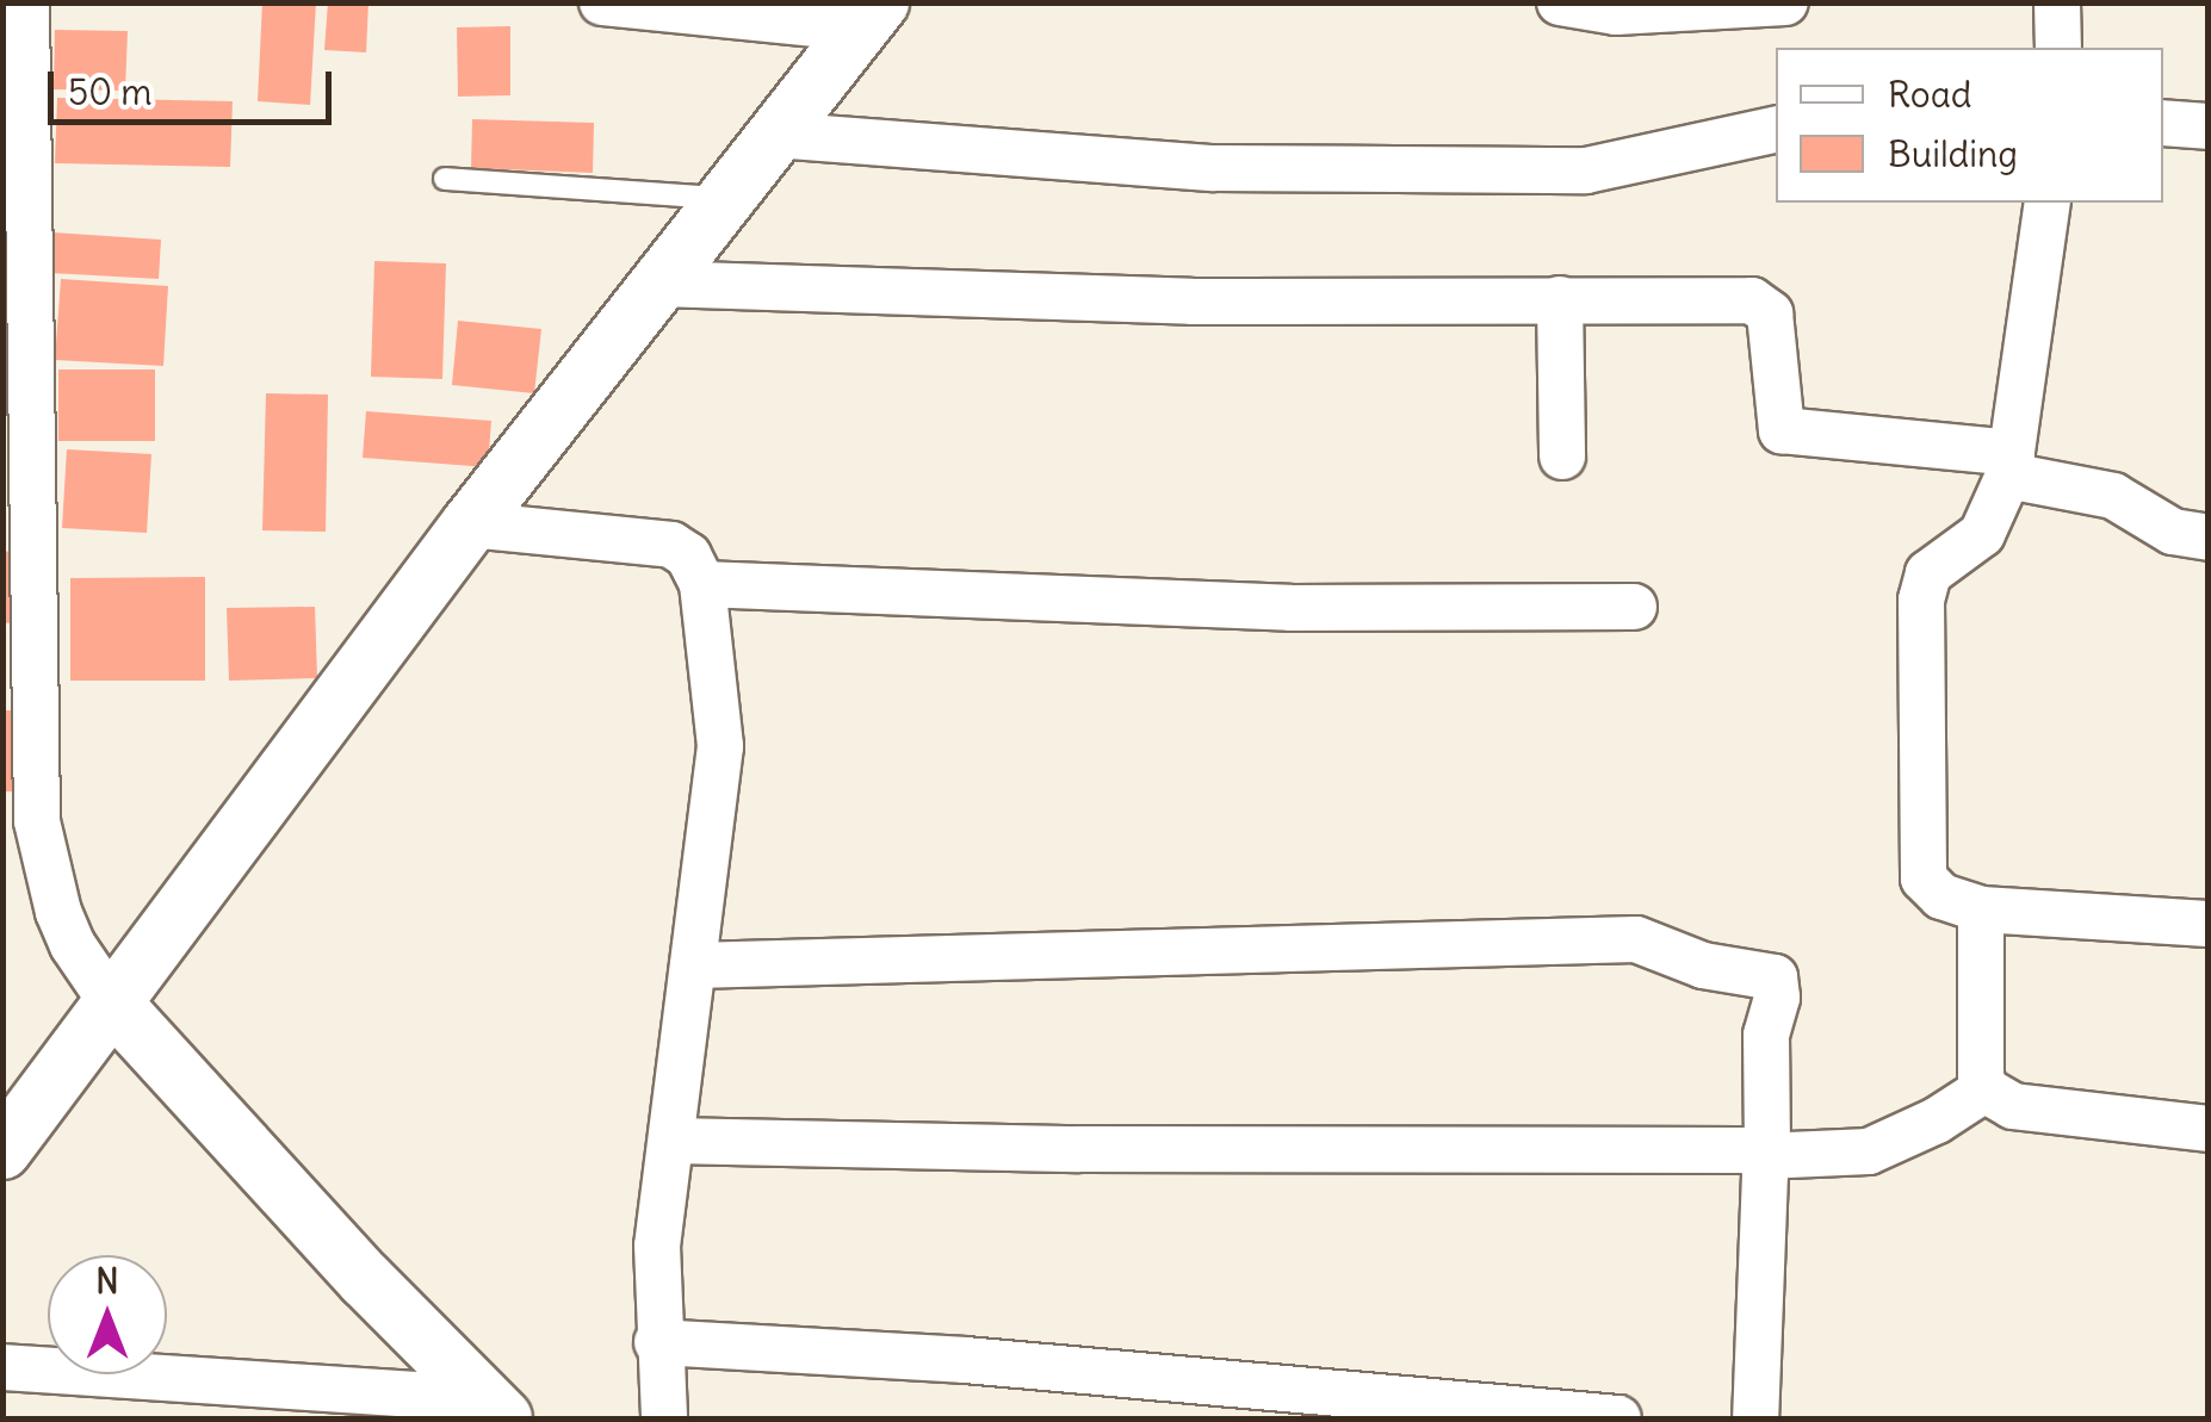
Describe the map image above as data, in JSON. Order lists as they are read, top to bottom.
{
  "legend": ["Road", "Building"],
  "scale_bar": "50 m",
  "north": "top"
}
